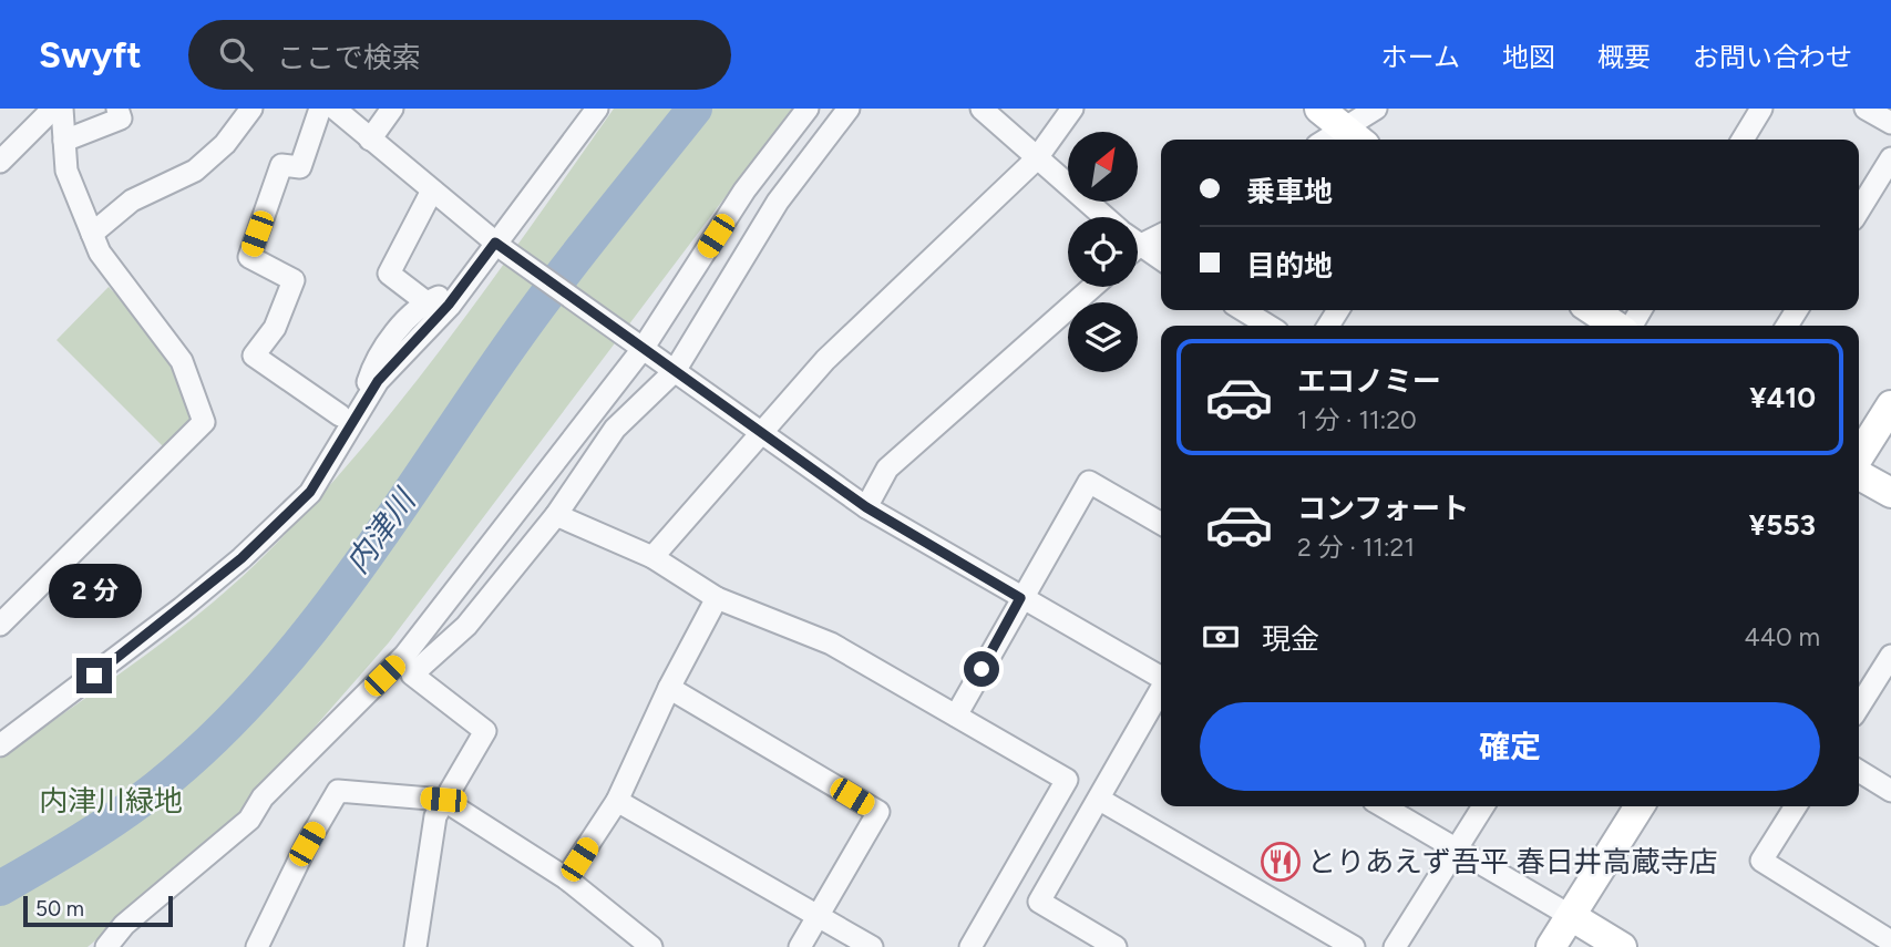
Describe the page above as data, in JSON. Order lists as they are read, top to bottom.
{
  "water": ["内津川"],
  "parks": ["内津川緑地"],
  "places": {
    "restaurant": ["とりあえず吾平 春日井高蔵寺店"]
  },
  "scale_bar": "50 m",
  "north": "top right",
  "page": {
    "header": "Swyft",
    "search": "ここで検索",
    "nav": [
      "ホーム",
      "地図",
      "概要",
      "お問い合わせ"
    ],
    "banner": ["乗車地", "目的地"],
    "list": [
      {
        "name": "エコノミー",
        "note": "1 分 · 11:20",
        "value": "¥410"
      },
      {
        "name": "コンフォート",
        "note": "2 分 · 11:21",
        "value": "¥553"
      }
    ],
    "bubble": "2 分",
    "pay": ["現金", "440 m"],
    "buttons": "確定",
    "scale": "50 m"
  }
}
